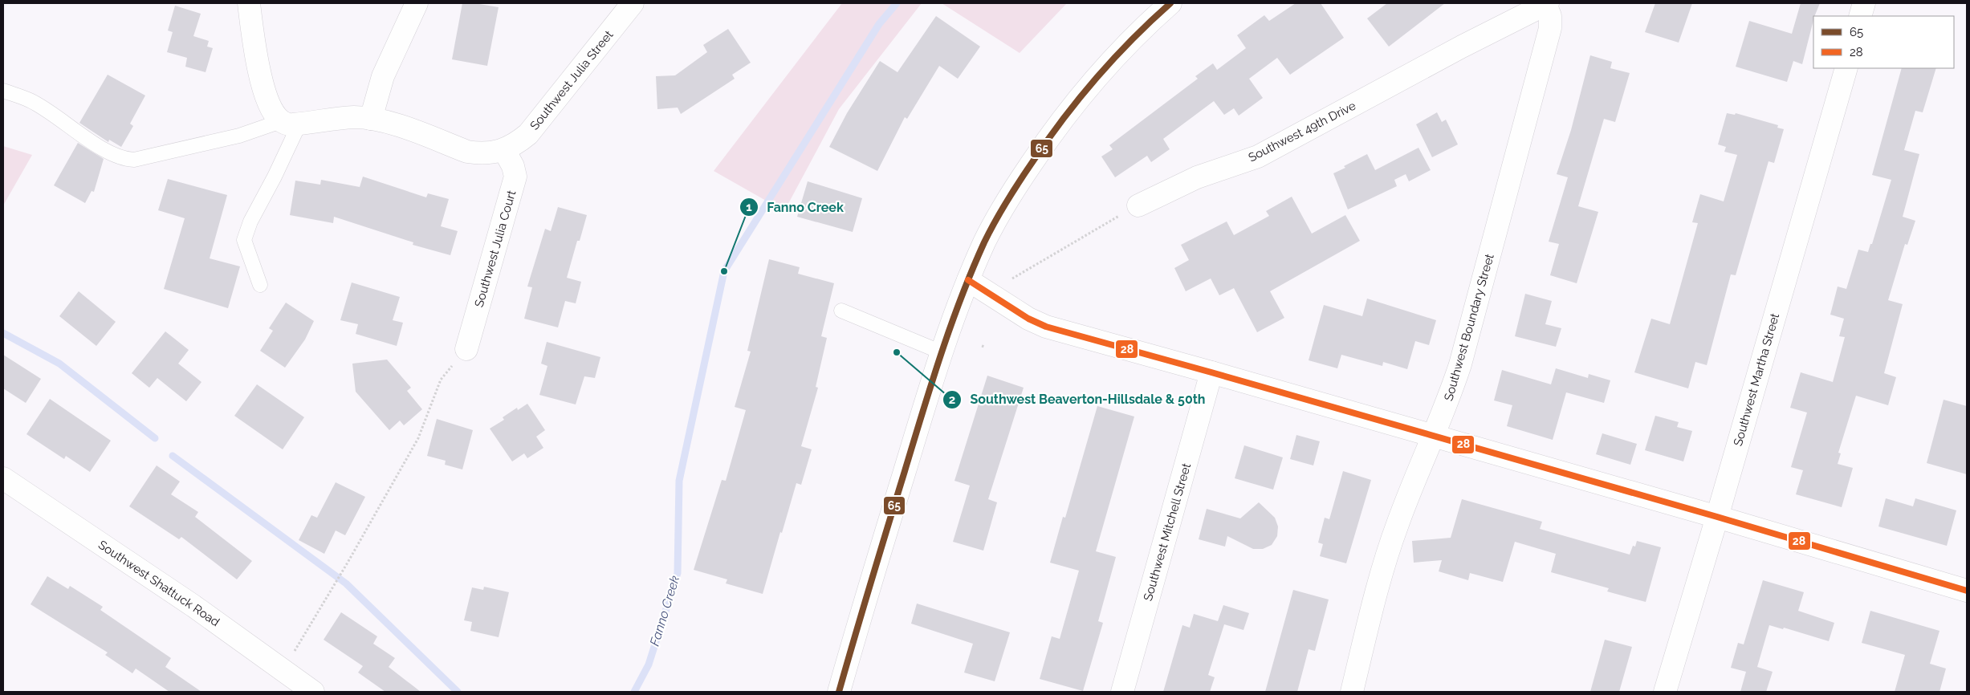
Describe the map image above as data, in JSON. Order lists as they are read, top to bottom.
{
  "streets": {
    "street": [
      "Southwest Julia Street",
      "Southwest 49th Drive",
      "Southwest Julia Court",
      "Southwest Boundary Street",
      "Southwest Martha Street",
      "Southwest Mitchell Street",
      "Southwest Shattuck Road"
    ]
  },
  "crossings": [
    ["Southwest Julia Street", "Southwest Julia Court"],
    ["Southwest 49th Drive", "Southwest Boundary Street"]
  ],
  "water": ["Fanno Creek"],
  "places": ["Fanno Creek", "Southwest Beaverton-Hillsdale & 50th"],
  "lines": ["transit line 65", "transit line 28"],
  "legend": ["65", "28"]
}
